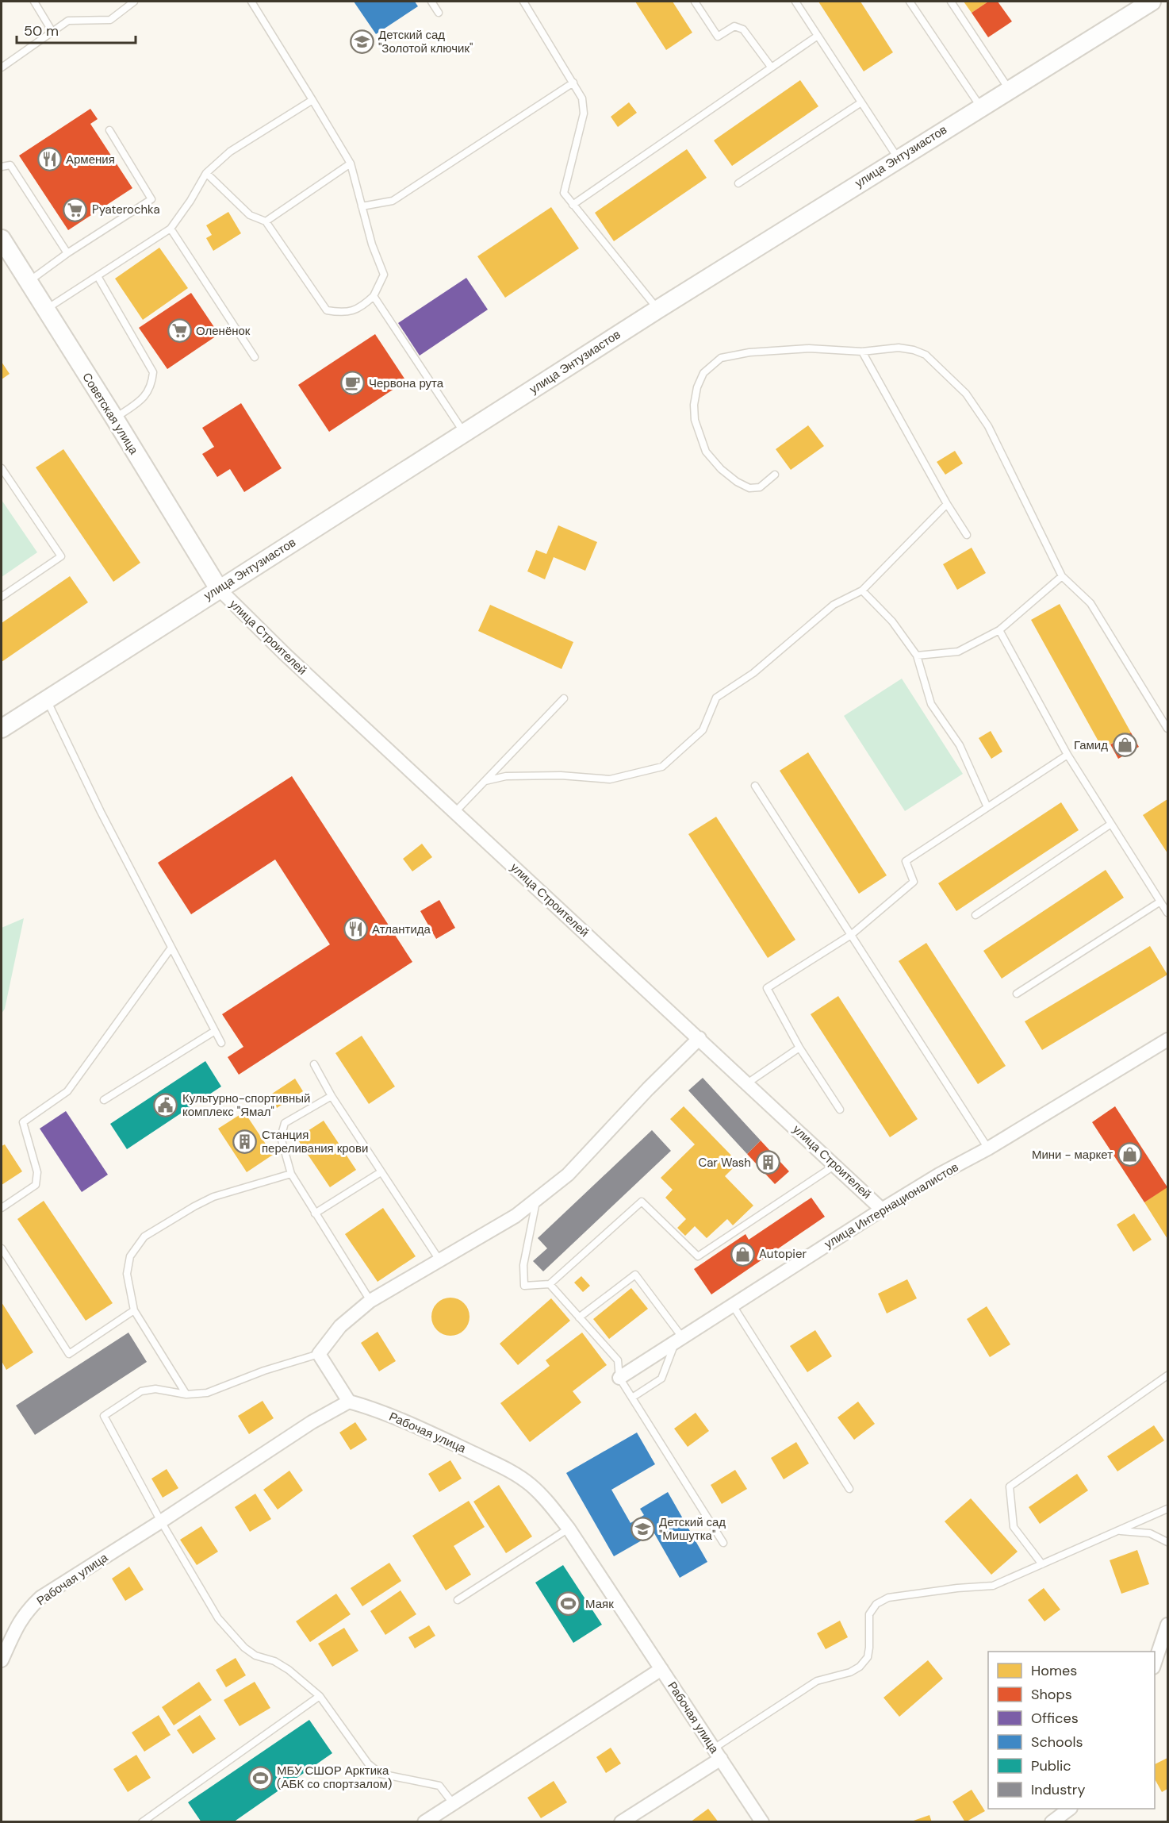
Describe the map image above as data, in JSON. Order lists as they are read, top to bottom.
{
  "streets": {
    "street": [
      "улица Энтузиастов",
      "Советская улица",
      "улица Строителей",
      "улица Интернационалистов",
      "Рабочая улица"
    ]
  },
  "crossings": [
    ["улица Энтузиастов", "Советская улица"],
    ["улица Энтузиастов", "улица Строителей"],
    ["Советская улица", "улица Строителей"],
    ["улица Строителей", "улица Интернационалистов"]
  ],
  "places": {
    "school or university": ["Детский сад \"Золотой ключик\"", "Детский сад \"Мишутка\""],
    "restaurant": ["Армения", "Атлантида"],
    "supermarket": ["Pyaterochka", "Оленёнок"],
    "cafe": ["Червона рута"],
    "shop": ["Гамид", "Мини - маркет", "Autopier"],
    "public building": ["Культурно-спортивный комплекс \"Ямал\""],
    "building": ["Станция переливания крови", "Car Wash"],
    "sports": ["Маяк", "МБУ СШОР Арктика (АБК со спортзалом)"]
  },
  "legend": [
    "Homes",
    "Shops",
    "Offices",
    "Schools",
    "Public",
    "Industry"
  ],
  "scale_bar": "50 m"
}
